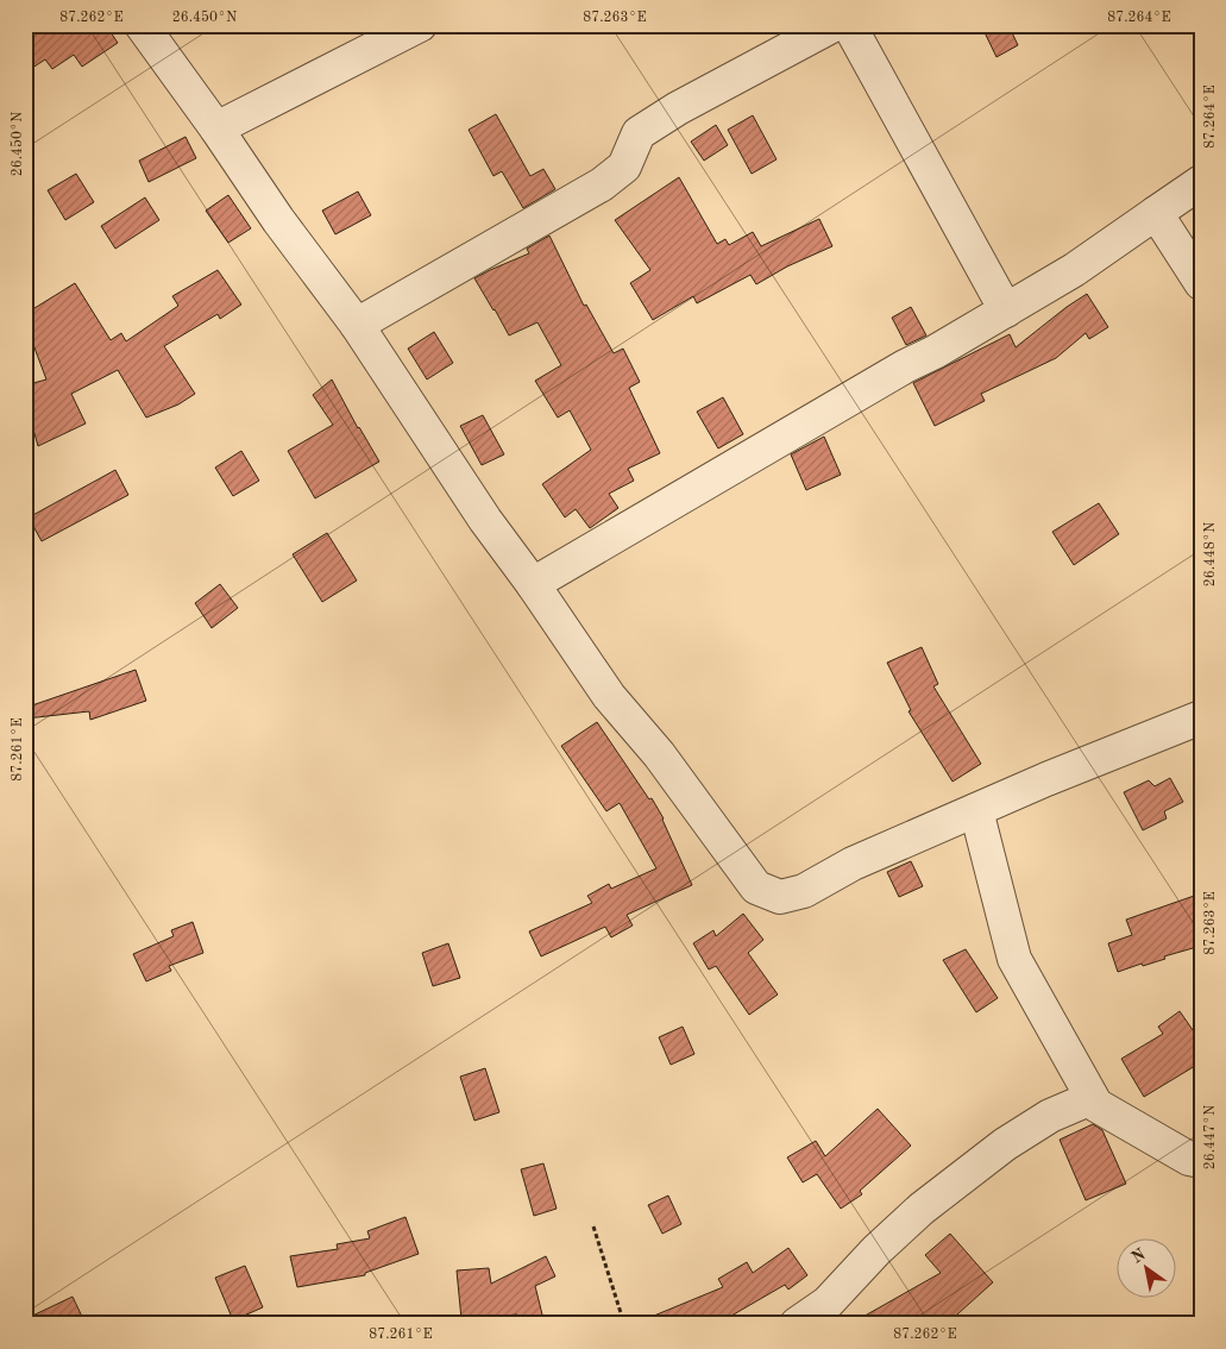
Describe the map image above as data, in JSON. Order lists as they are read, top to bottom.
{
  "north": "top left",
  "coordinates": [
    "87.262°E",
    "26.450°N",
    "87.263°E",
    "87.264°E",
    "26.448°N",
    "87.261°E",
    "26.447°N"
  ]
}
